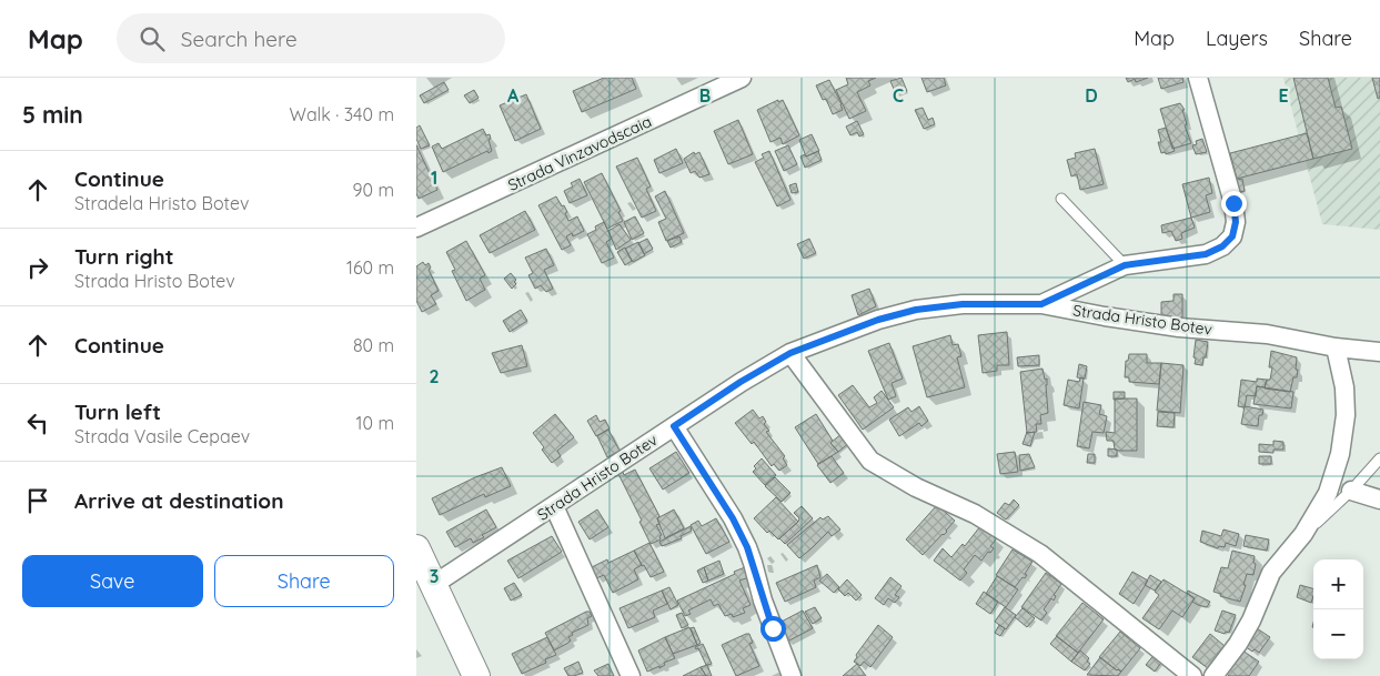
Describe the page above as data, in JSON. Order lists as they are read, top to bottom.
{
  "streets": {
    "street": ["Strada Vinzavodscaia", "Strada Hristo Botev"]
  },
  "page": {
    "header": "Map",
    "search": "Search here",
    "nav": ["Map", "Layers", "Share"],
    "heading": ["5 min", "Walk · 340 m"],
    "list": [
      ["Continue", "Stradela Hristo Botev", "90 m"],
      ["Turn right", "Strada Hristo Botev", "160 m"],
      ["Continue", "80 m"],
      ["Turn left", "Strada Vasile Cepaev", "10 m"],
      "Arrive at destination"
    ],
    "buttons": ["Save", "Share"],
    "map_buttons": ["+", "−"]
  },
  "grid": {
    "columns": [
      "A",
      "B",
      "C",
      "D",
      "E"
    ],
    "rows": ["1", "2", "3"]
  }
}
